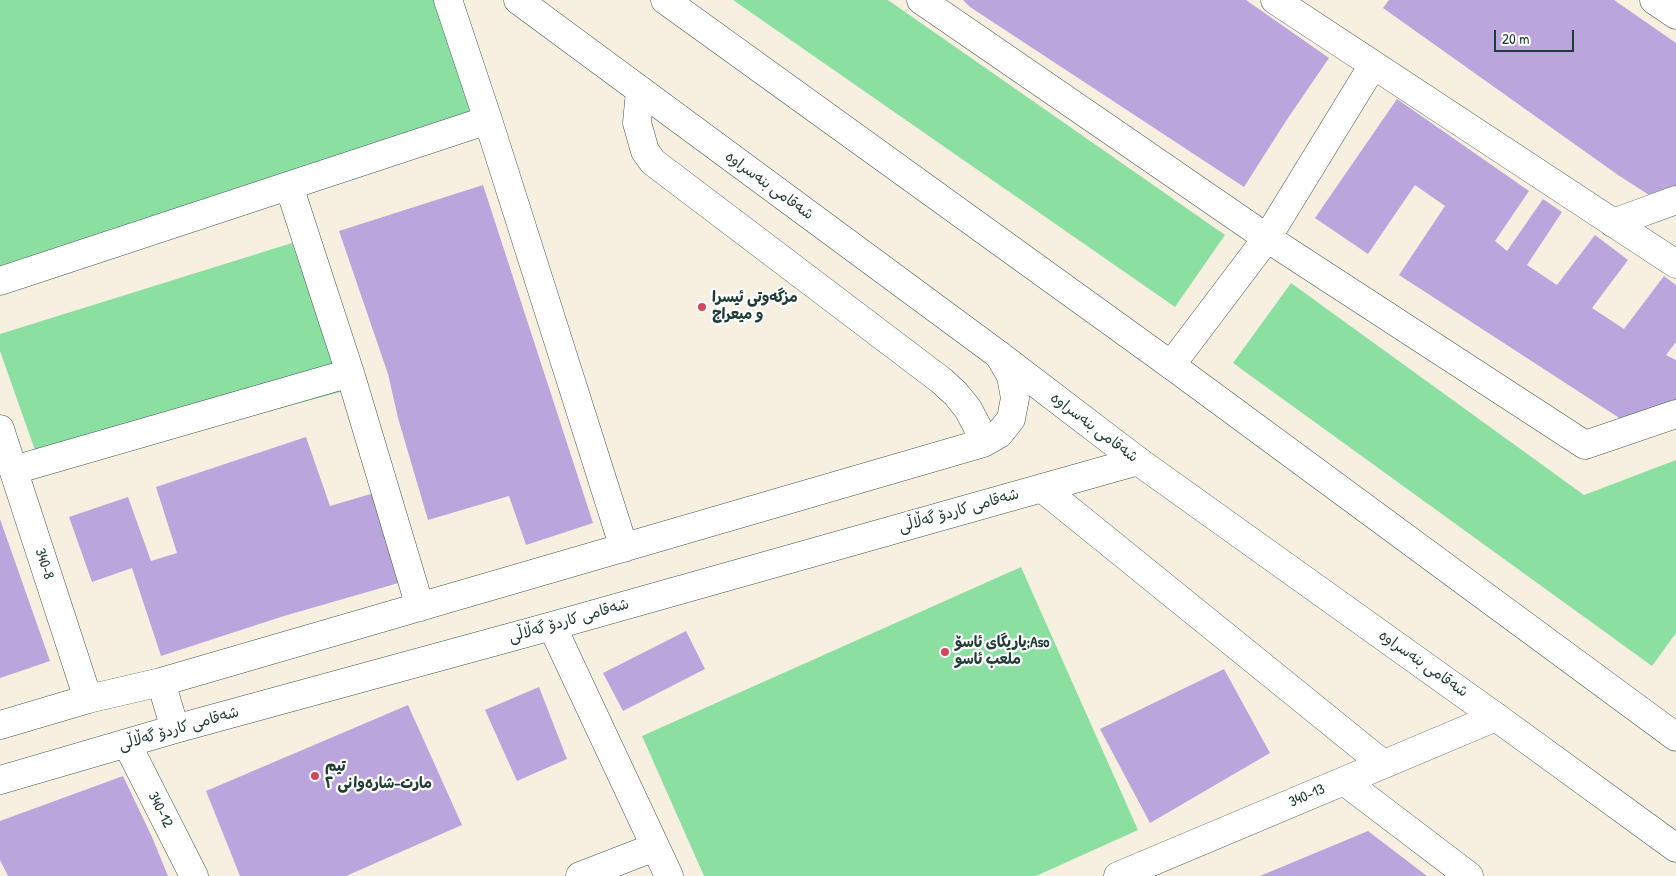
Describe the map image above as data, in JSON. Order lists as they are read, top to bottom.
{
  "streets": {
    "street": [
      "شەقامی بنەسراوە",
      "شەقامی کاردۆ گەڵاڵی",
      "340-8",
      "340-13",
      "340-12"
    ]
  },
  "crossings": [
    ["شەقامی بنەسراوە", "شەقامی کاردۆ گەڵاڵی"],
    ["شەقامی بنەسراوە", "340-13"],
    ["شەقامی کاردۆ گەڵاڵی", "340-12"]
  ],
  "places": ["مزگەوتی ئیسرا و میعراج", "یاریگای ئاسۆ;Aso ملعب ئاسو", "تیم مارت-شارەوانی ٢"],
  "scale_bar": "20 m"
}
